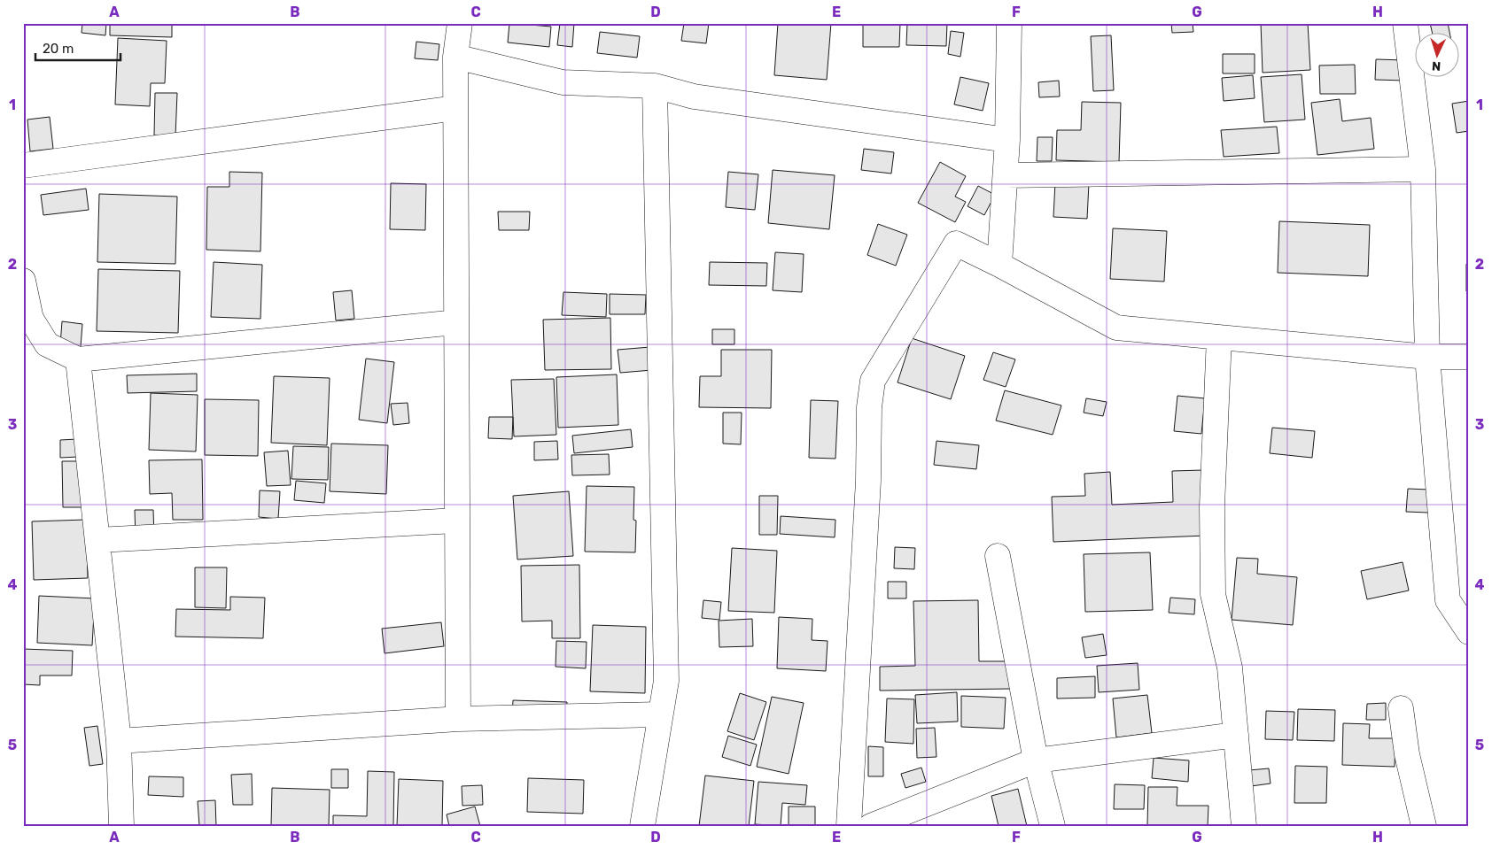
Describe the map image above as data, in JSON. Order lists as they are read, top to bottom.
{
  "scale_bar": "20 m",
  "north": "bottom",
  "grid": {
    "columns": [
      "A",
      "B",
      "C",
      "D",
      "E",
      "F",
      "G",
      "H"
    ],
    "rows": [
      "1",
      "2",
      "3",
      "4",
      "5"
    ]
  }
}
